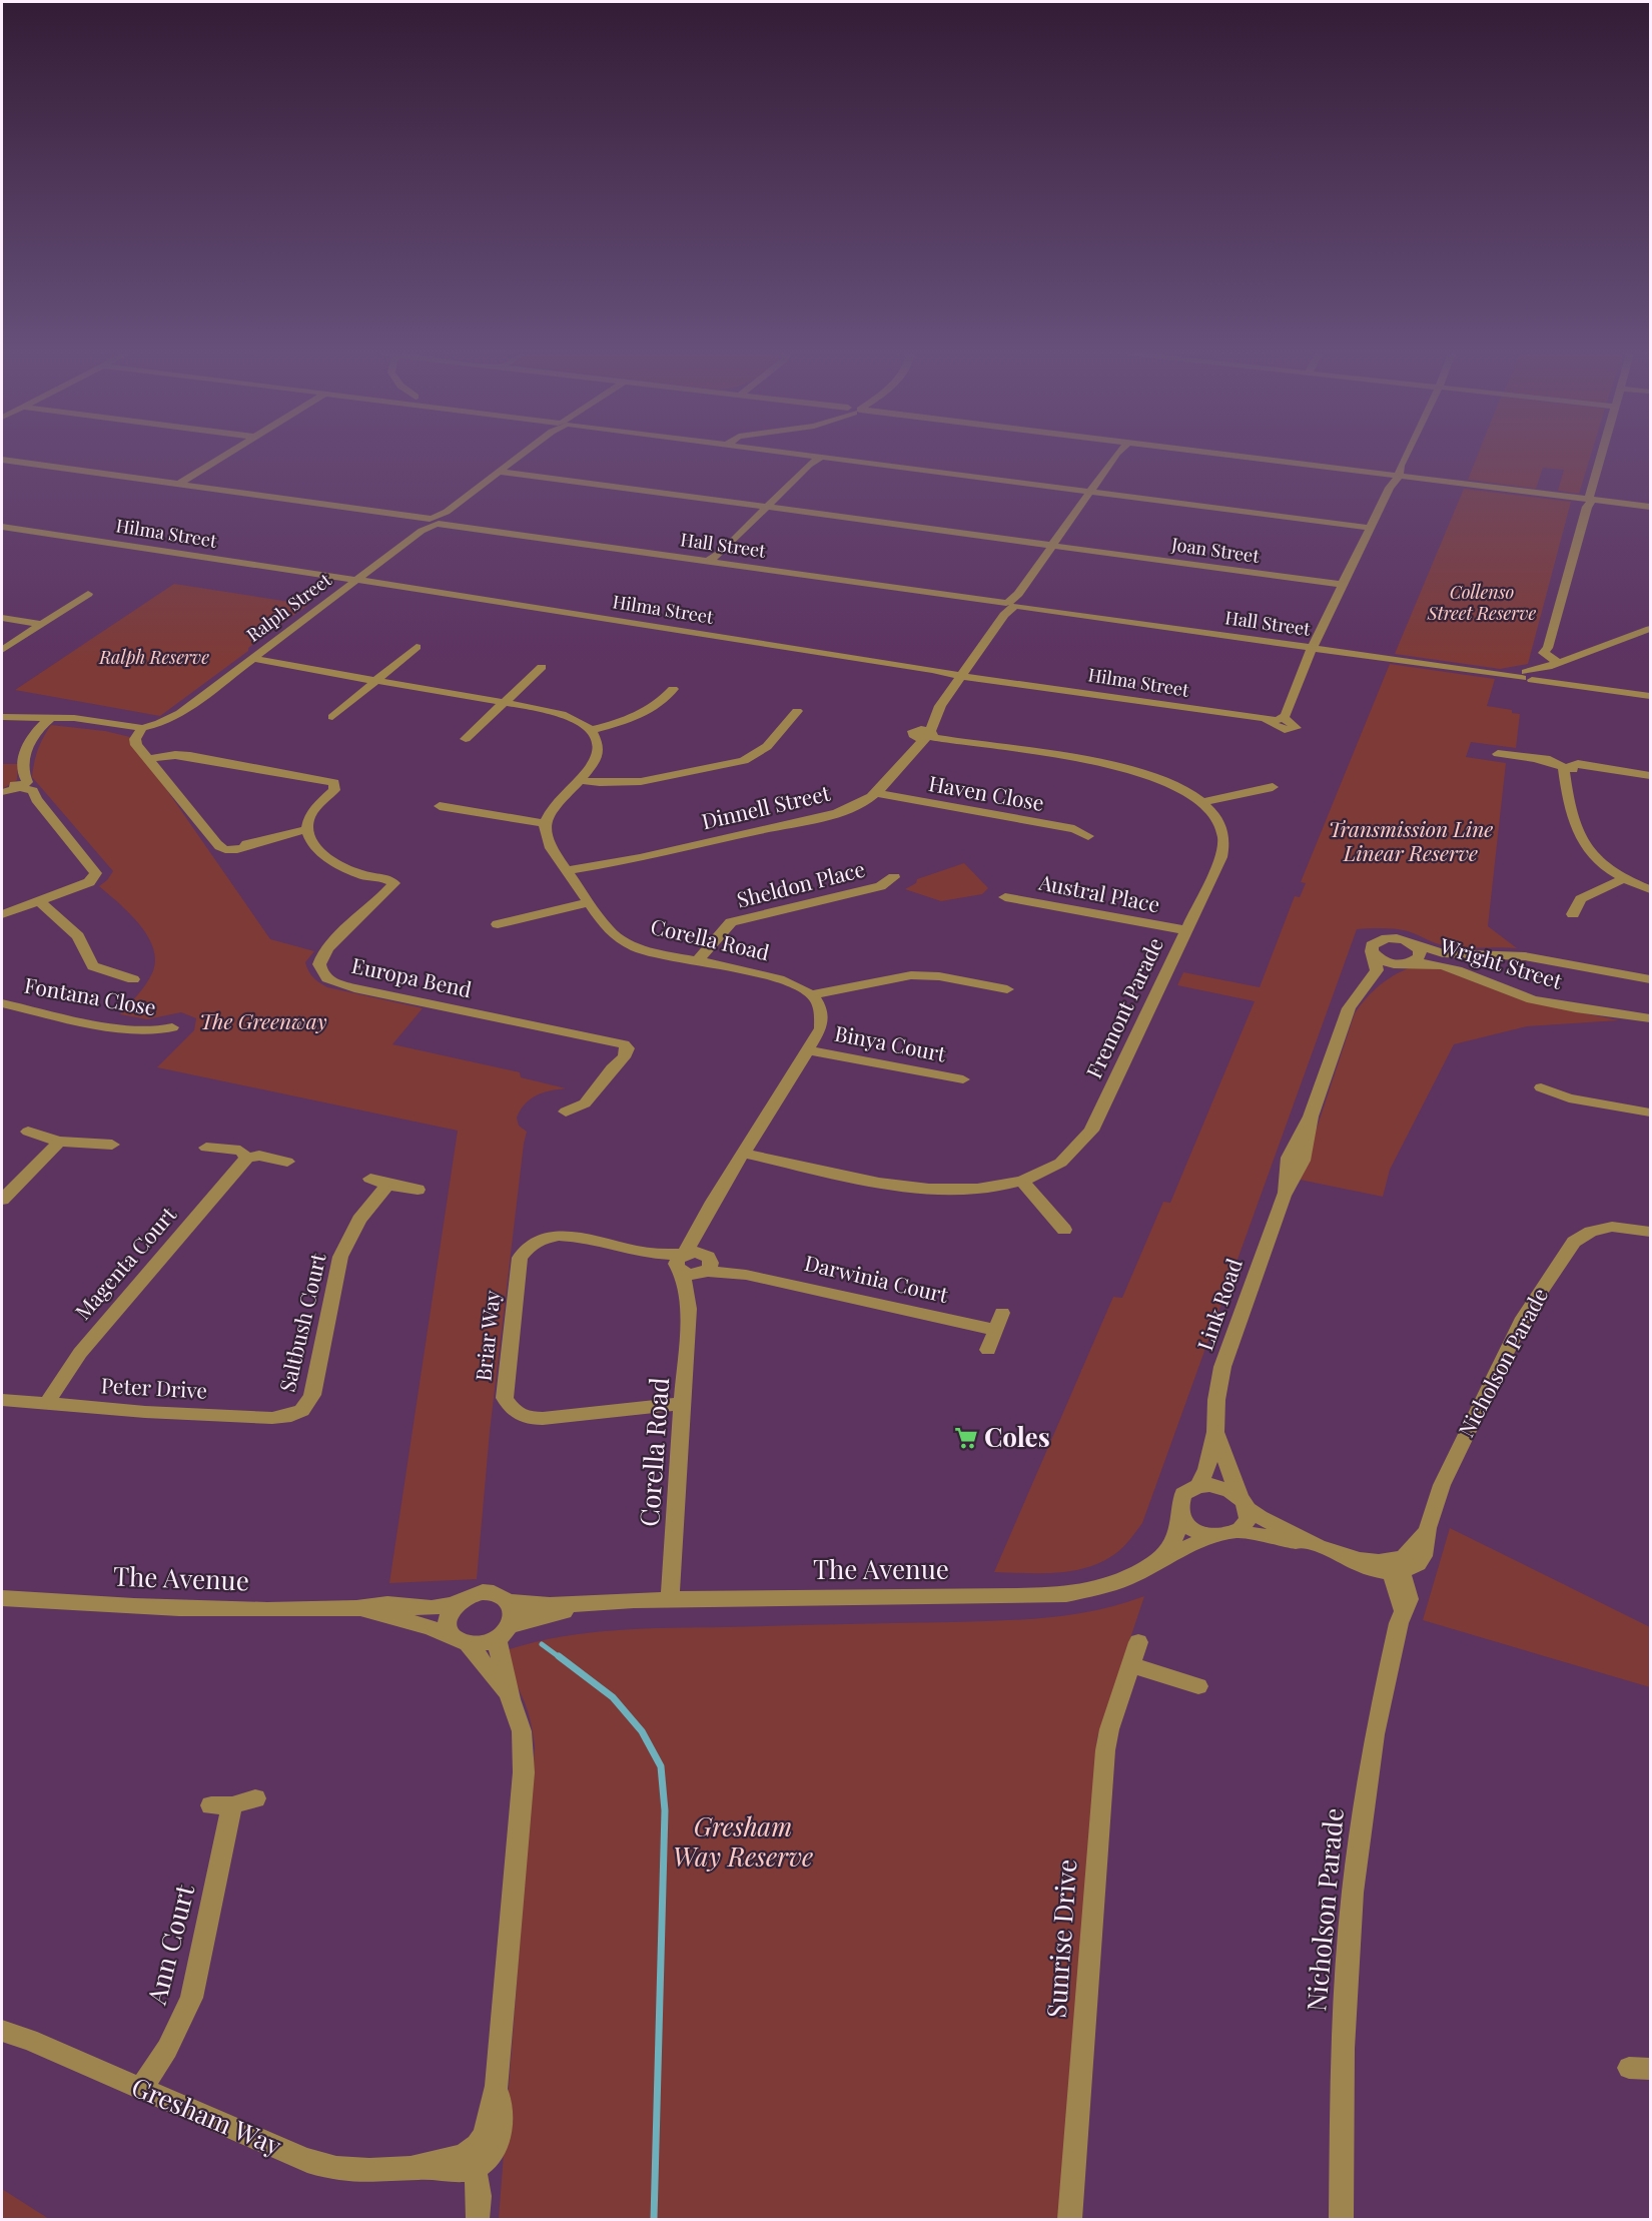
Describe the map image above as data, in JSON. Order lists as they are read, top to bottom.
{
  "streets": {
    "street": [
      "Hilma Street",
      "Hall Street",
      "Joan Street",
      "Ralph Street",
      "Haven Close",
      "Dinnell Street",
      "Sheldon Place",
      "Austral Place",
      "Corella Road",
      "Wright Street",
      "Europa Bend",
      "Fontana Close",
      "Fremont Parade",
      "Binya Court",
      "Magenta Court",
      "Darwinia Court",
      "Link Road",
      "Saltbush Court",
      "Briar Way",
      "Nicholson Parade",
      "Peter Drive",
      "The Avenue",
      "Sunrise Drive",
      "Ann Court",
      "Gresham Way"
    ]
  },
  "crossings": [
    ["Hilma Street", "Hall Street"],
    ["Hilma Street", "Ralph Street"],
    ["Hilma Street", "Dinnell Street"],
    ["Hall Street", "Ralph Street"],
    ["Hall Street", "Dinnell Street"],
    ["Joan Street", "Ralph Street"],
    ["Joan Street", "Dinnell Street"],
    ["Haven Close", "Dinnell Street"],
    ["Dinnell Street", "Corella Road"],
    ["Dinnell Street", "Fremont Parade"],
    ["Sheldon Place", "Corella Road"],
    ["Austral Place", "Fremont Parade"],
    ["Corella Road", "Darwinia Court"],
    ["Corella Road", "Briar Way"],
    ["Corella Road", "The Avenue"],
    ["Wright Street", "Link Road"],
    ["Magenta Court", "Peter Drive"],
    ["Darwinia Court", "Briar Way"],
    ["Link Road", "The Avenue"],
    ["Saltbush Court", "Peter Drive"],
    ["Ann Court", "Gresham Way"]
  ],
  "parks": [
    "Collenso Street Reserve",
    "Ralph Reserve",
    "Transmission Line Linear Reserve",
    "The Greenway",
    "Gresham Way Reserve"
  ],
  "places": {
    "supermarket": ["Coles"]
  }
}
